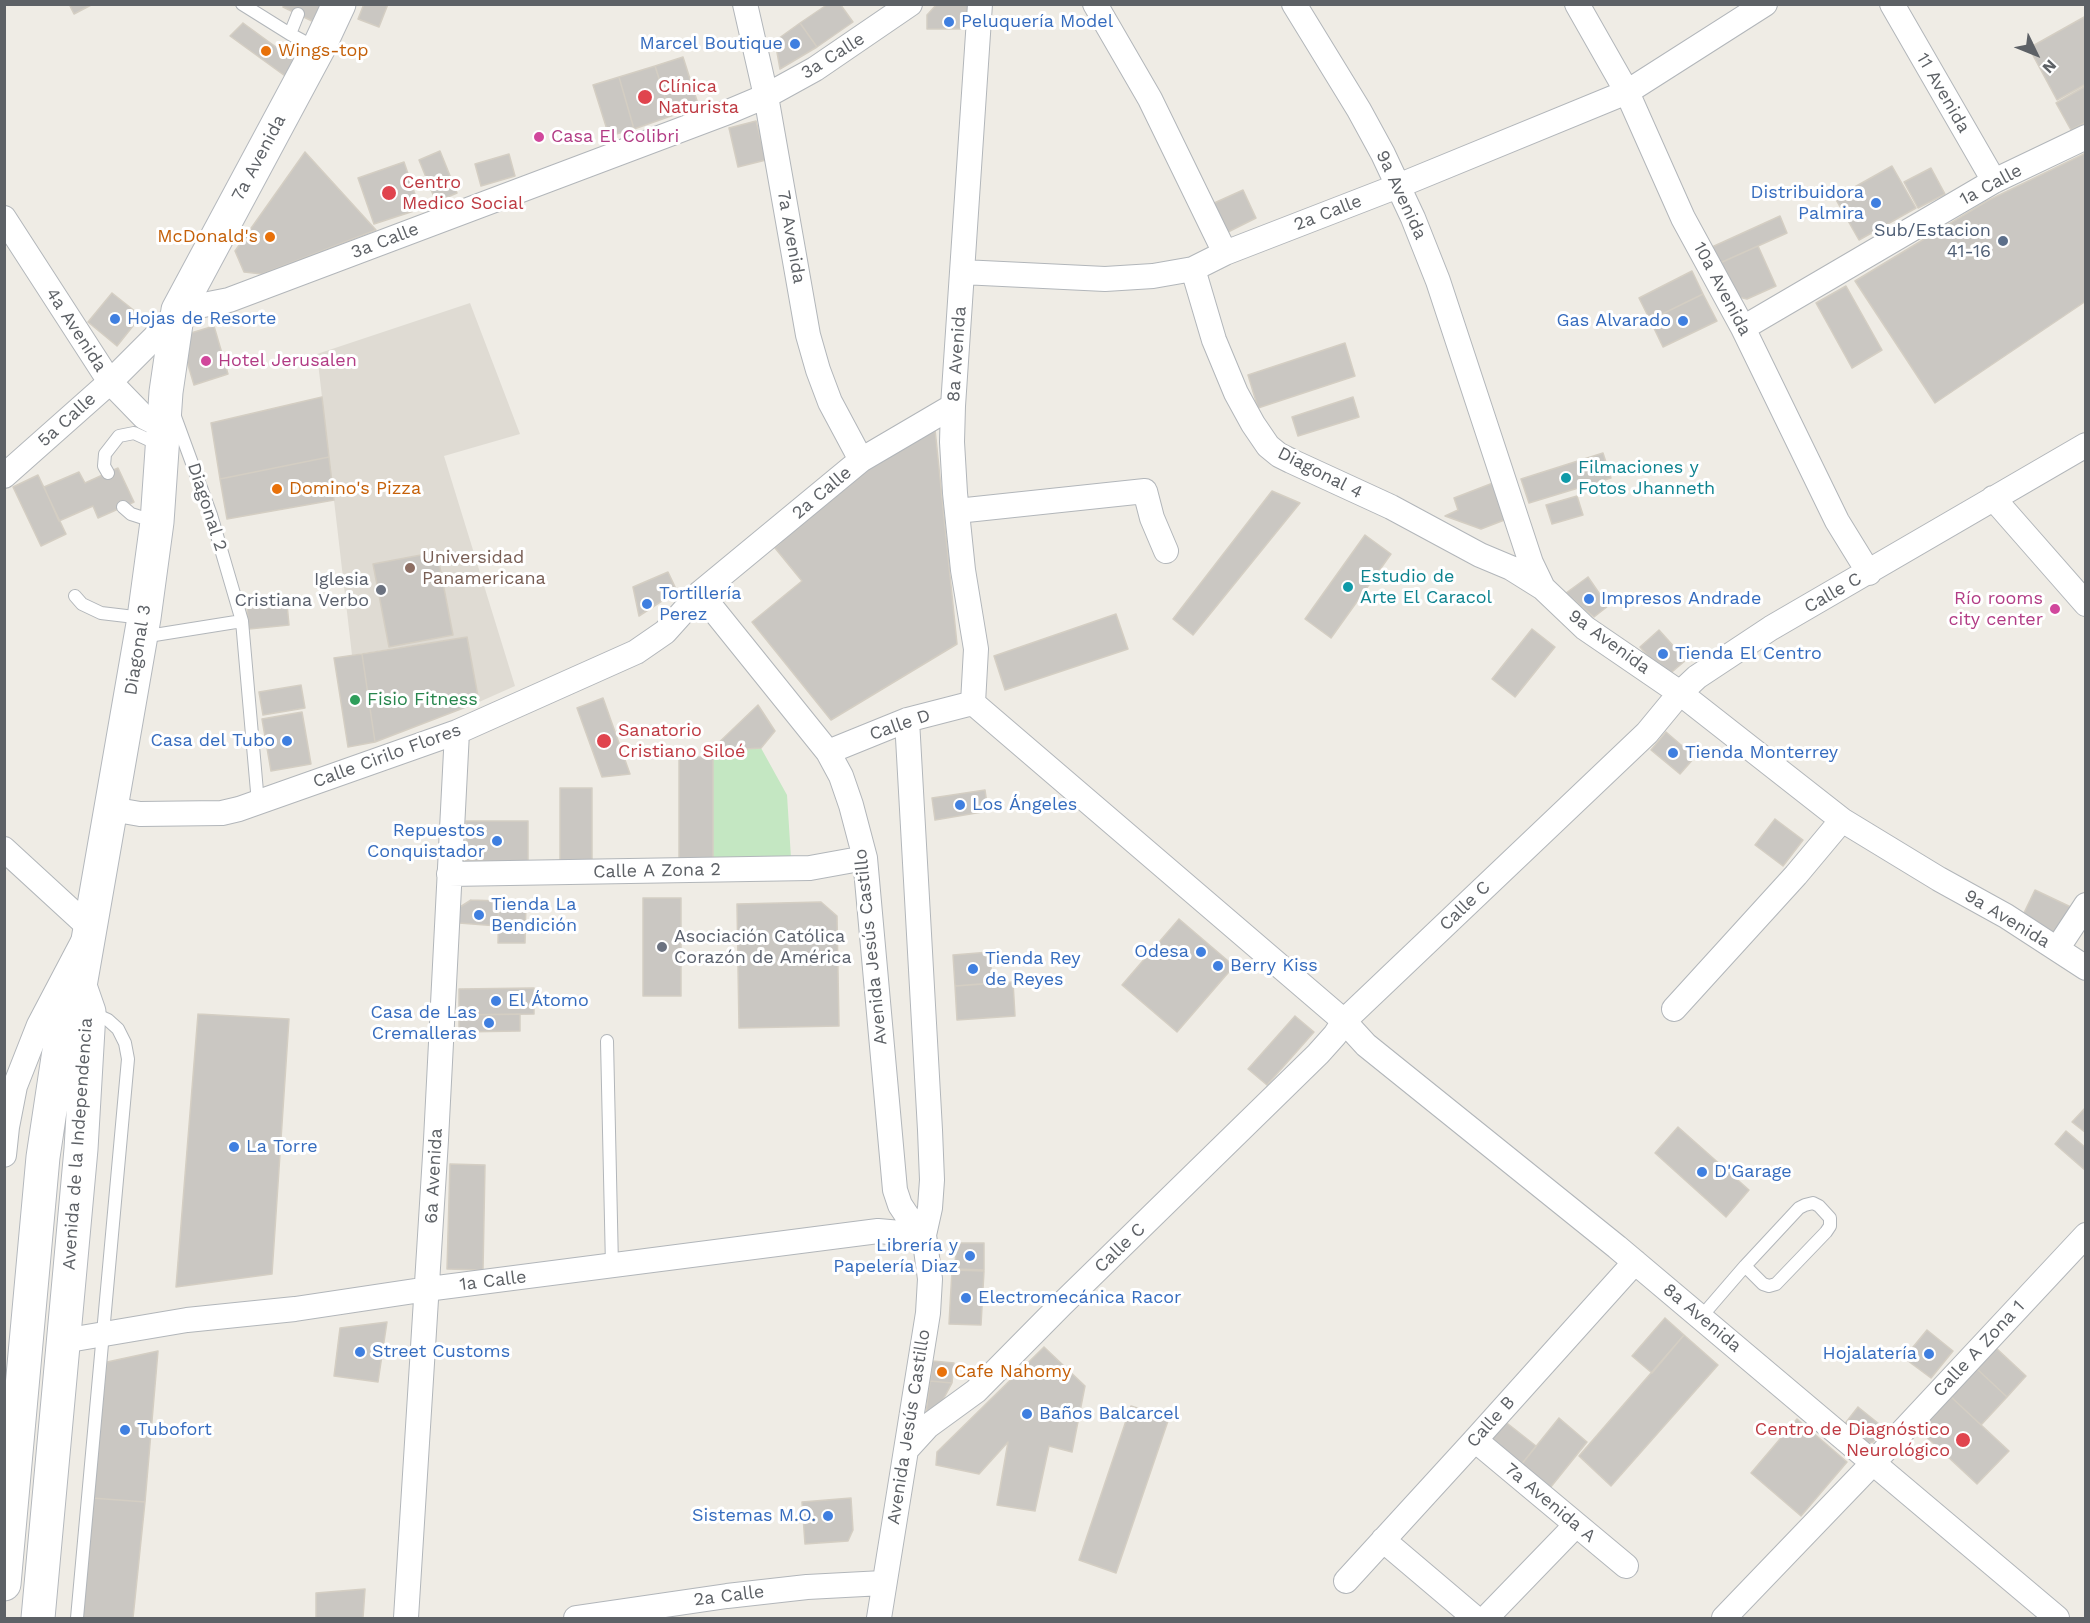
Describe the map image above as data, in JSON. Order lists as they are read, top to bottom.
{
  "streets": {
    "main road": ["7a Avenida", "Diagonal 3", "Avenida de la Independencia"],
    "street": [
      "3a Calle",
      "11 Avenida",
      "1a Calle",
      "9a Avenida",
      "2a Calle",
      "10a Avenida",
      "4a Avenida",
      "8a Avenida",
      "5a Calle",
      "Diagonal 4",
      "Calle C",
      "Calle D",
      "Calle Cirilo Flores",
      "Calle A Zona 2",
      "Avenida Jesús Castillo",
      "6a Avenida",
      "Calle A Zona 1",
      "Calle B",
      "7a Avenida A"
    ],
    "lane": ["Diagonal 2"]
  },
  "crossings": [
    ["3a Calle", "7a Avenida"],
    ["3a Calle", "5a Calle"],
    ["3a Calle", "Diagonal 3"],
    ["11 Avenida", "1a Calle"],
    ["7a Avenida", "2a Calle"],
    ["7a Avenida", "5a Calle"],
    ["7a Avenida", "Diagonal 3"],
    ["1a Calle", "10a Avenida"],
    ["1a Calle", "Avenida Jesús Castillo"],
    ["1a Calle", "Avenida de la Independencia"],
    ["1a Calle", "6a Avenida"],
    ["9a Avenida", "2a Calle"],
    ["9a Avenida", "Diagonal 4"],
    ["9a Avenida", "Calle C"],
    ["2a Calle", "10a Avenida"],
    ["2a Calle", "8a Avenida"],
    ["2a Calle", "Diagonal 4"],
    ["2a Calle", "Calle Cirilo Flores"],
    ["2a Calle", "Avenida Jesús Castillo"],
    ["10a Avenida", "Calle C"],
    ["4a Avenida", "5a Calle"],
    ["4a Avenida", "Diagonal 3"],
    ["8a Avenida", "Calle C"],
    ["8a Avenida", "Calle D"],
    ["8a Avenida", "Calle A Zona 1"],
    ["8a Avenida", "Calle B"],
    ["5a Calle", "Diagonal 3"],
    ["Diagonal 2", "Diagonal 3"],
    ["Diagonal 2", "Calle Cirilo Flores"],
    ["Calle C", "Avenida Jesús Castillo"],
    ["Diagonal 3", "Calle Cirilo Flores"],
    ["Diagonal 3", "Avenida de la Independencia"],
    ["Calle D", "Avenida Jesús Castillo"],
    ["Calle Cirilo Flores", "Avenida Jesús Castillo"],
    ["Calle Cirilo Flores", "6a Avenida"],
    ["Calle A Zona 2", "Avenida Jesús Castillo"],
    ["Calle A Zona 2", "6a Avenida"],
    ["Calle B", "7a Avenida A"]
  ],
  "places": [
    "Peluquería Model",
    "Marcel Boutique",
    "Wings-top",
    "Clínica Naturista",
    "Casa El Colibri",
    "Centro Medico Social",
    "Distribuidora Palmira",
    "McDonald's",
    "Sub/Estacion 41-16",
    "Hojas de Resorte",
    "Gas Alvarado",
    "Hotel Jerusalen",
    "Filmaciones y Fotos Jhanneth",
    "Domino's Pizza",
    "Universidad Panamericana",
    "Estudio de Arte El Caracol",
    "Iglesia Cristiana Verbo",
    "Impresos Andrade",
    "Tortillería Perez",
    "Río rooms city center",
    "Tienda El Centro",
    "Fisio Fitness",
    "Casa del Tubo",
    "Sanatorio Cristiano Siloé",
    "Tienda Monterrey",
    "Los Ángeles",
    "Repuestos Conquistador",
    "Tienda La Bendición",
    "Asociación Católica Corazón de América",
    "Odesa",
    "Berry Kiss",
    "Tienda Rey de Reyes",
    "El Átomo",
    "Casa de Las Cremalleras",
    "La Torre",
    "D'Garage",
    "Librería y Papelería Diaz",
    "Electromecánica Racor",
    "Street Customs",
    "Hojalatería",
    "Cafe Nahomy",
    "Baños Balcarcel",
    "Tubofort",
    "Centro de Diagnóstico Neurológico",
    "Sistemas M.O."
  ],
  "north": "bottom right"
}
